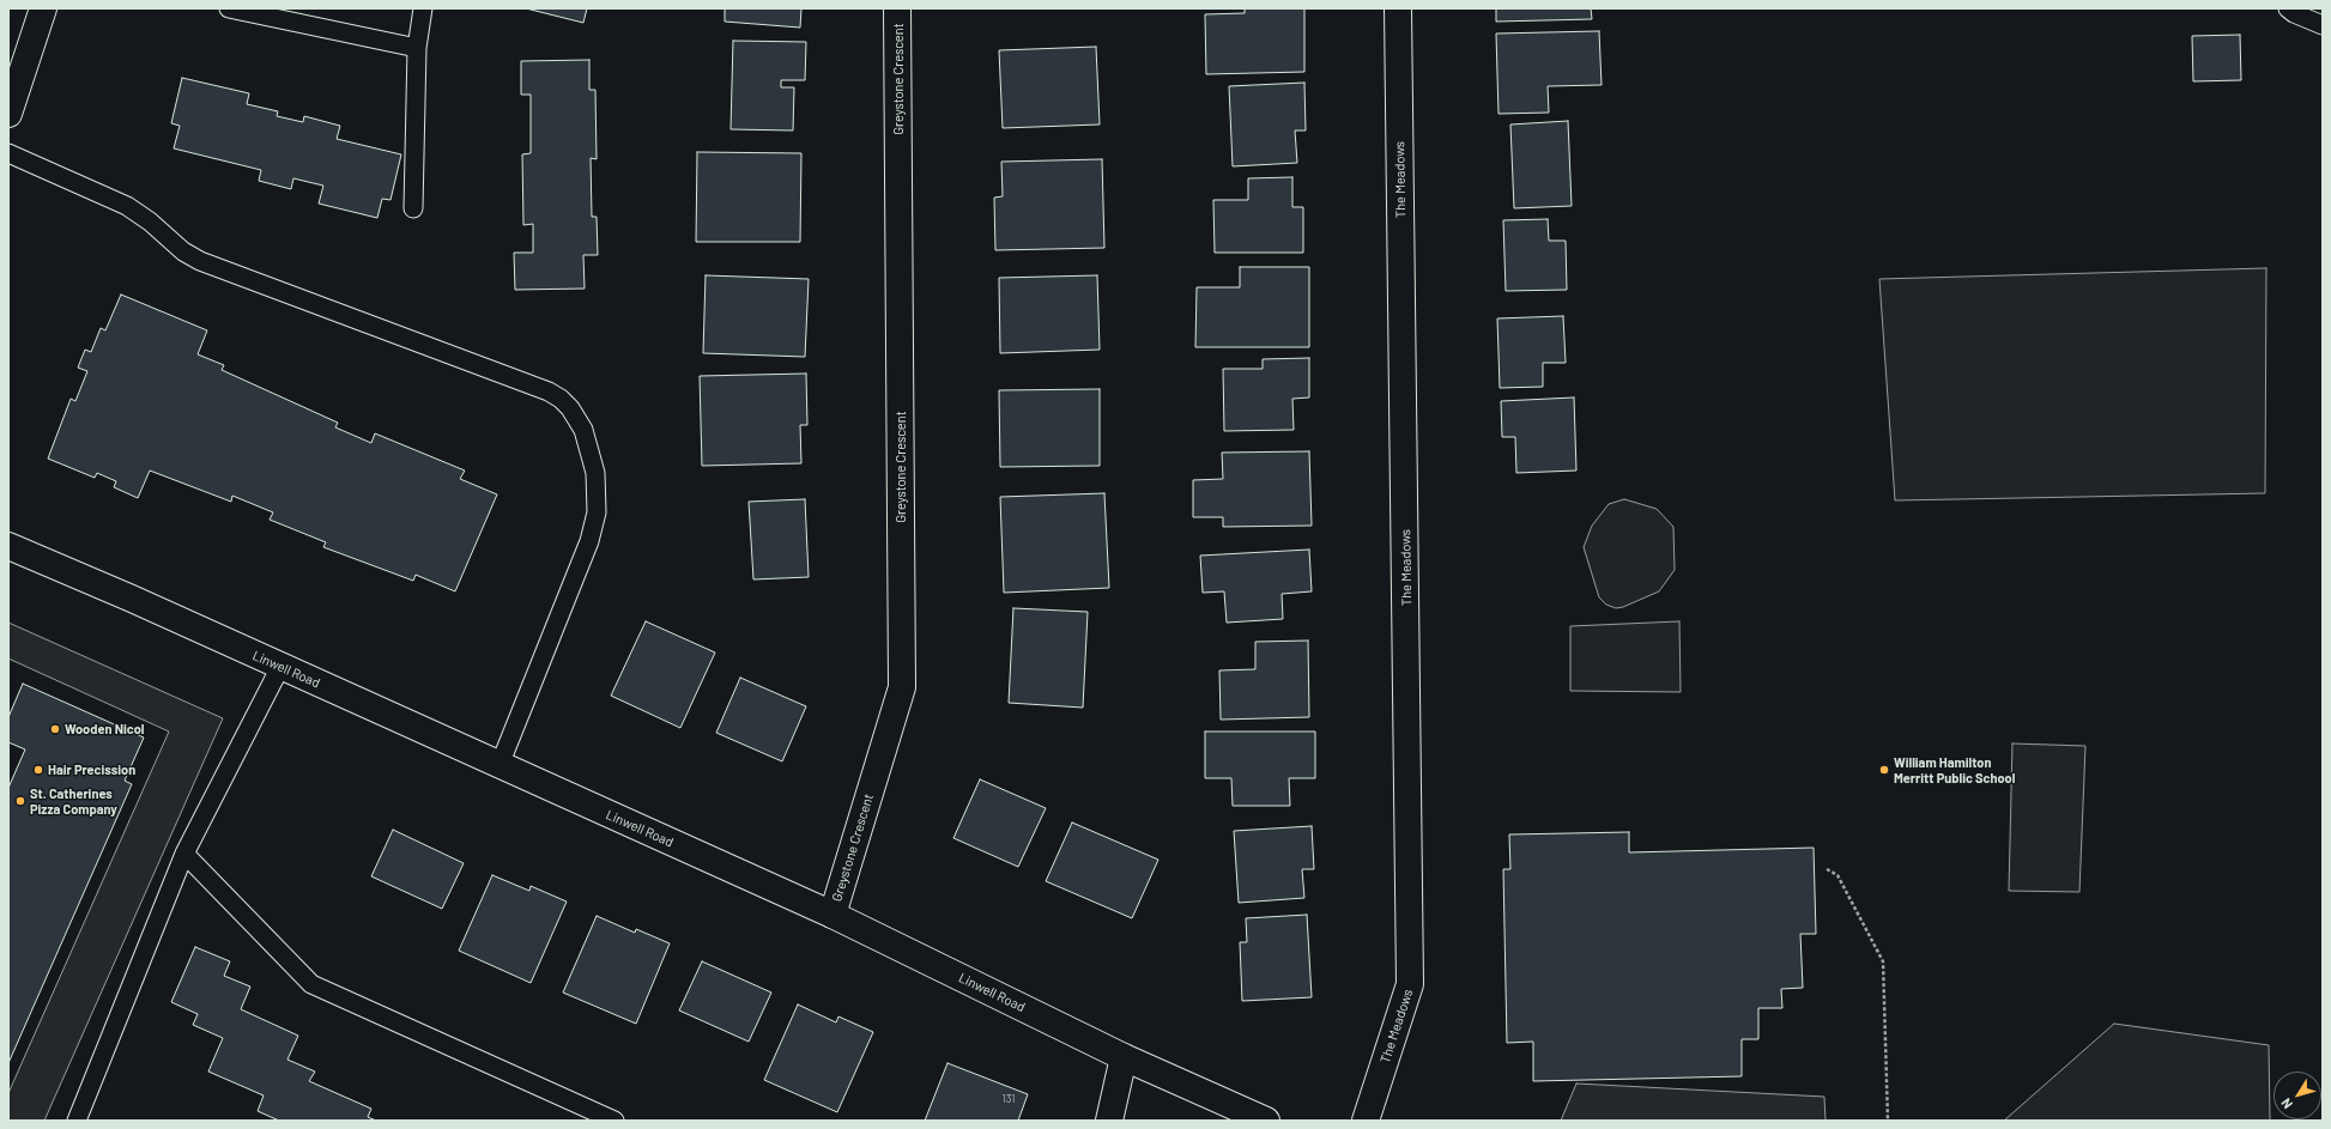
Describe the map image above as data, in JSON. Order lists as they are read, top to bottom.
{
  "streets": {
    "street": ["Greystone Crescent", "The Meadows", "Linwell Road"]
  },
  "crossings": [
    ["Greystone Crescent", "Linwell Road"]
  ],
  "places": [
    "Wooden Nicol",
    "Hair Precission",
    "William Hamilton Merritt Public School",
    "St. Catherines Pizza Company"
  ],
  "house_numbers": ["131"],
  "north": "bottom left"
}
